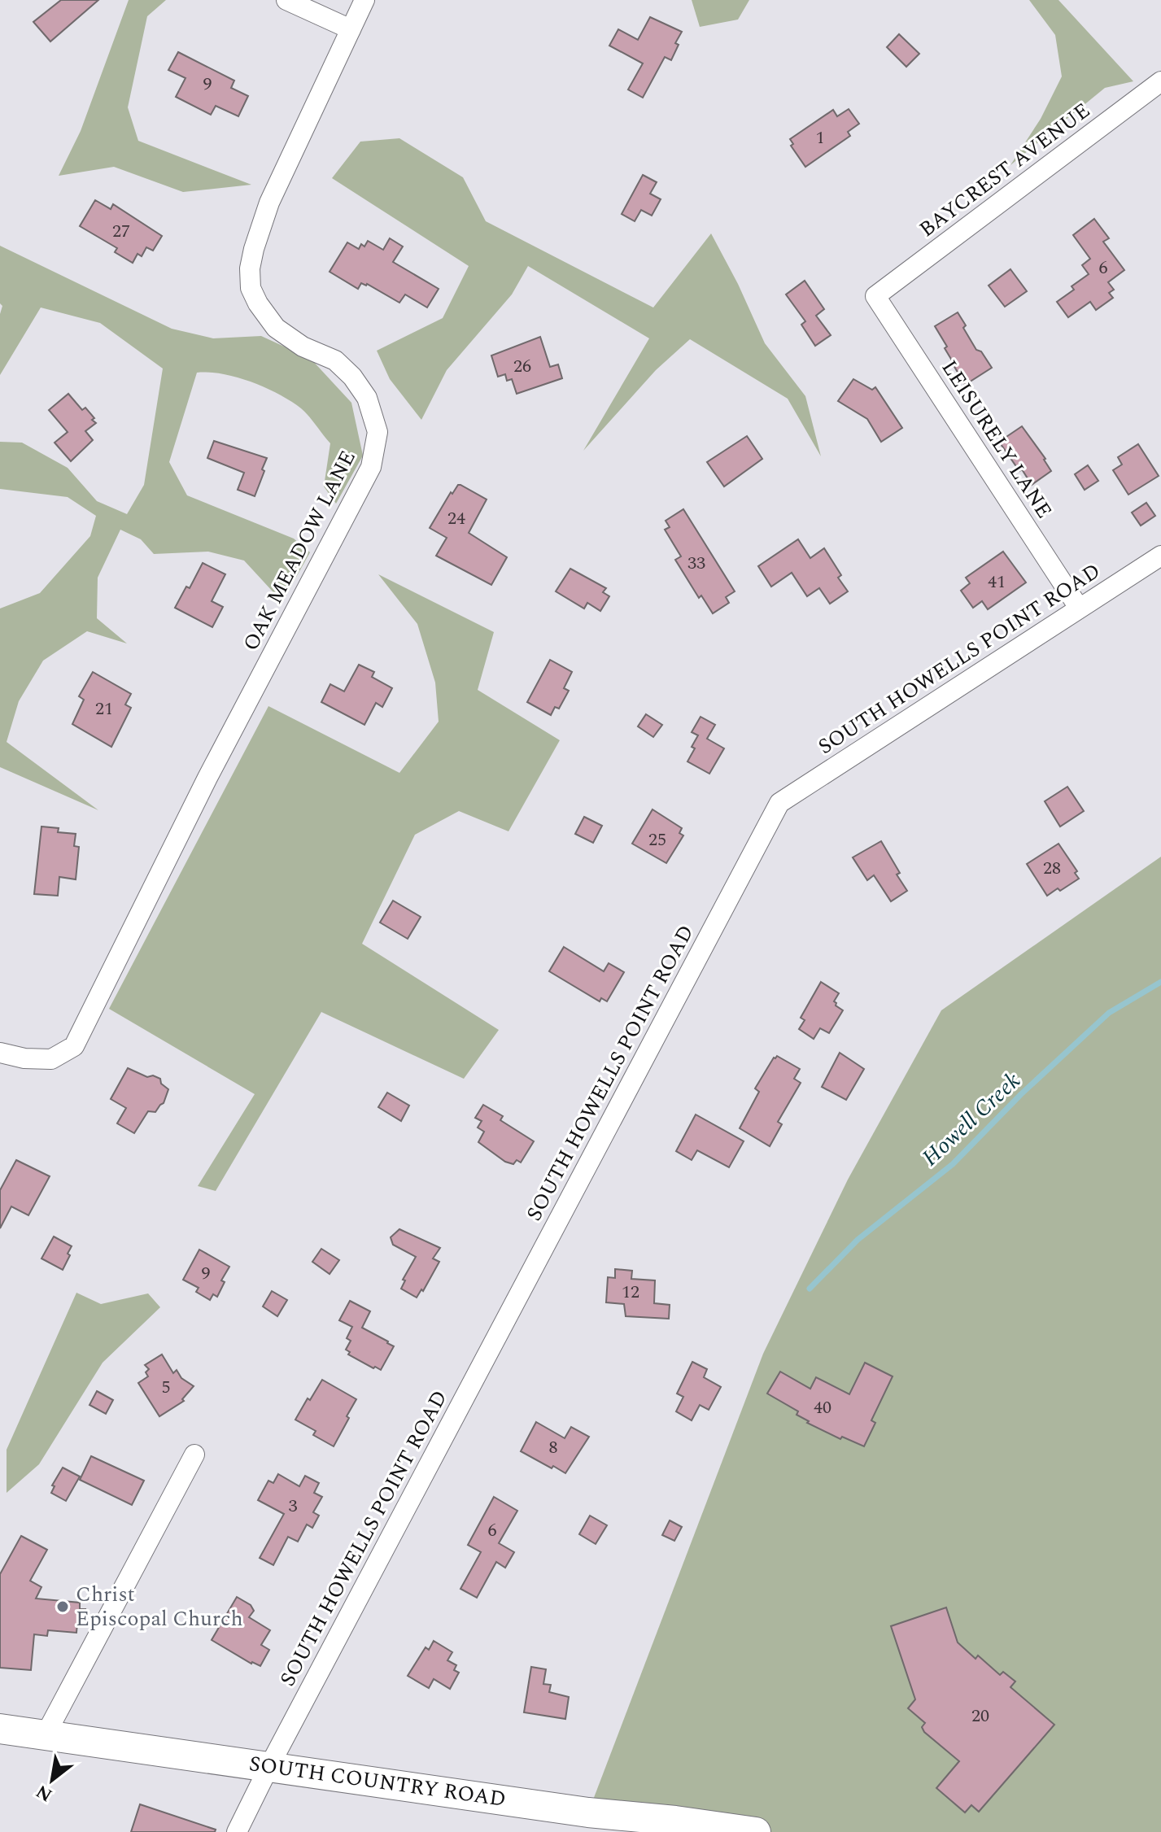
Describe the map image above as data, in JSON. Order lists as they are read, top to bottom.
{
  "streets": {
    "main road": ["SOUTH COUNTRY ROAD"],
    "street": [
      "BAYCREST AVENUE",
      "LEISURELY LANE",
      "OAK MEADOW LANE",
      "SOUTH HOWELLS POINT ROAD"
    ]
  },
  "crossings": [
    ["BAYCREST AVENUE", "LEISURELY LANE"],
    ["LEISURELY LANE", "SOUTH HOWELLS POINT ROAD"],
    ["SOUTH HOWELLS POINT ROAD", "SOUTH COUNTRY ROAD"]
  ],
  "water": ["Howell Creek"],
  "places": ["Christ Episcopal Church"],
  "house_numbers": [
    "9",
    "1",
    "27",
    "6",
    "26",
    "24",
    "33",
    "41",
    "21",
    "25",
    "28",
    "9",
    "12",
    "5",
    "40",
    "8",
    "3",
    "6",
    "20"
  ],
  "north": "bottom left"
}
